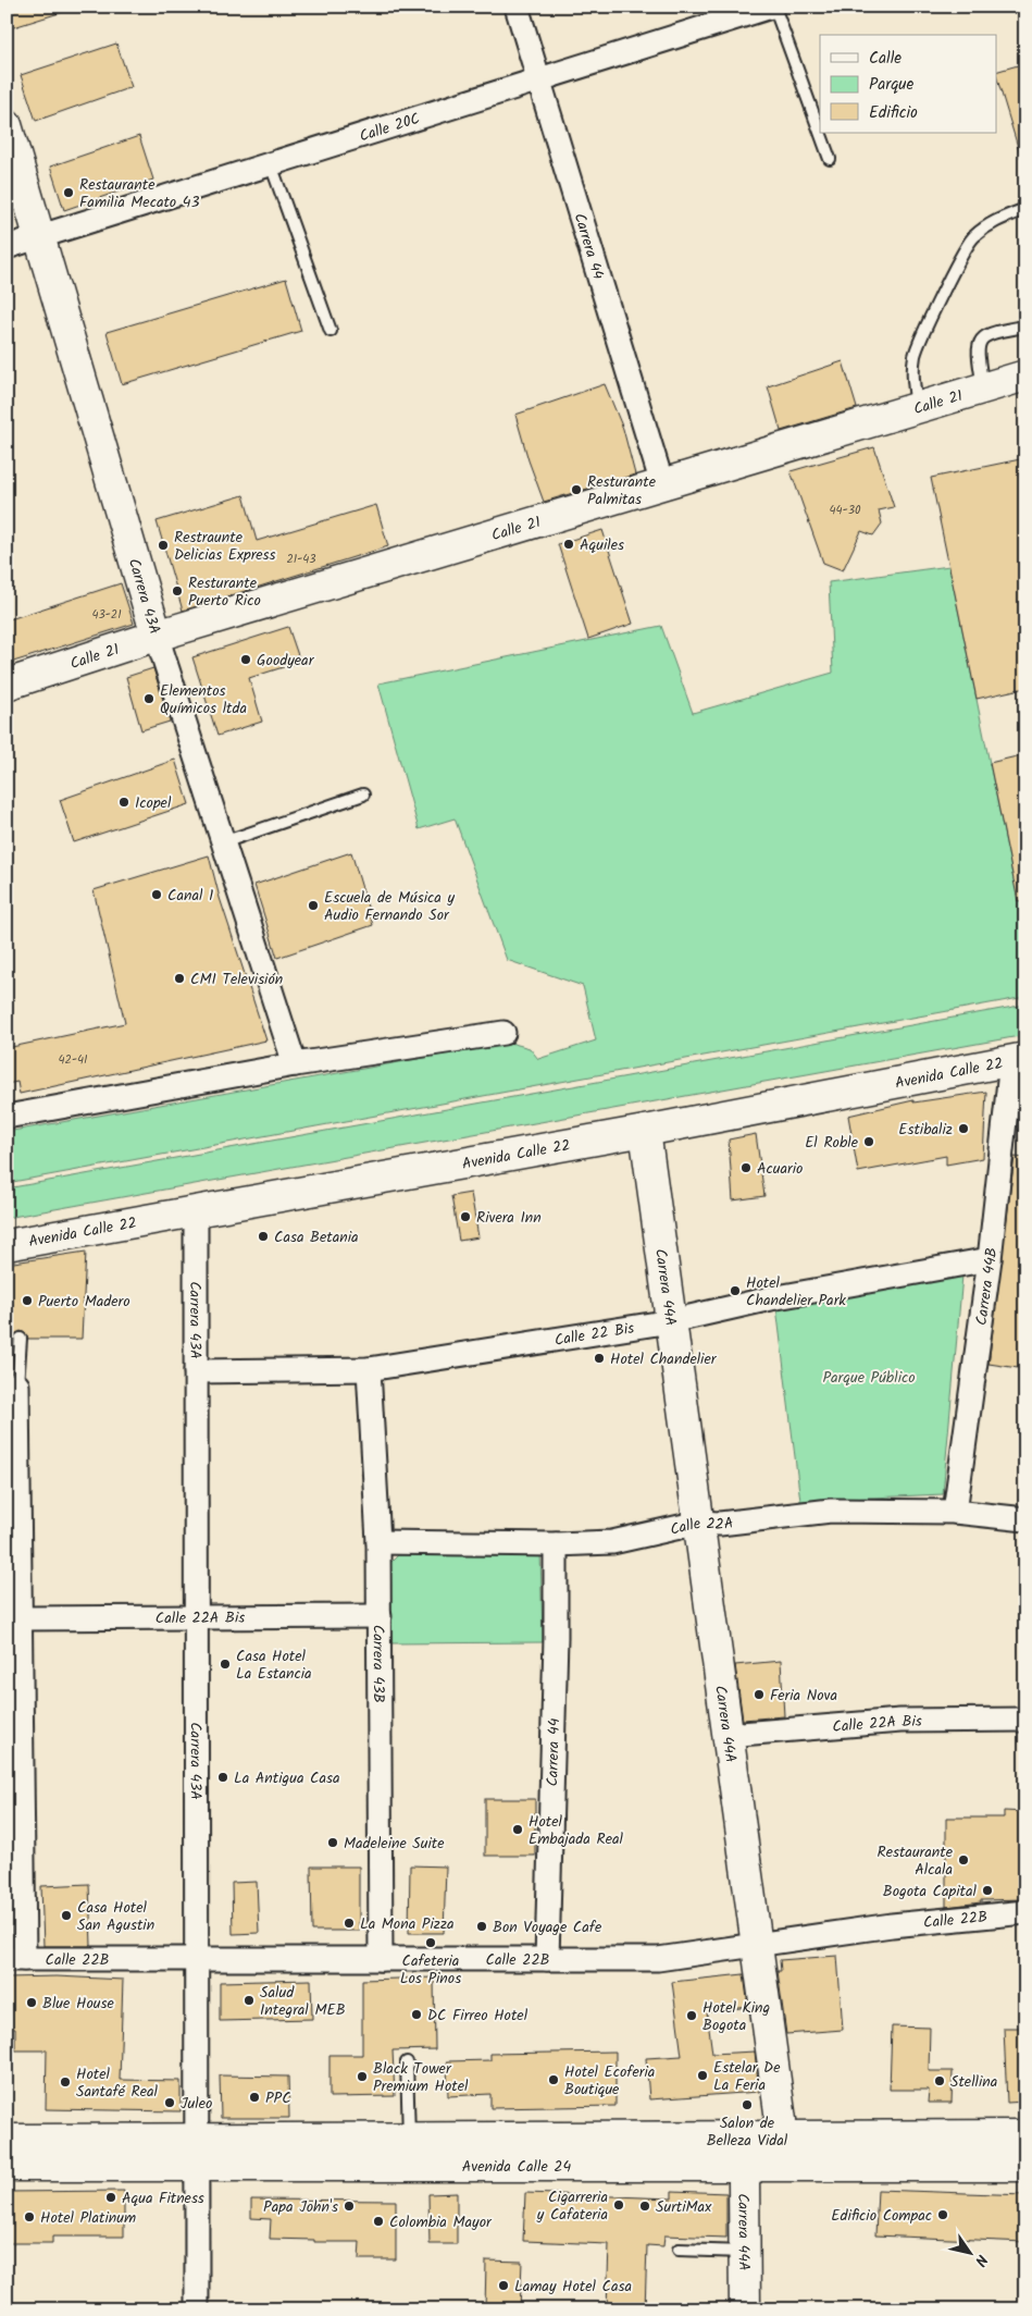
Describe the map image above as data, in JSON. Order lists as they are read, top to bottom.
{
  "streets": {
    "street": [
      "Calle 20C",
      "Carrera 44",
      "Calle 21",
      "Carrera 43A",
      "Avenida Calle 22",
      "Carrera 44B",
      "Carrera 44A",
      "Calle 22 Bis",
      "Calle 22A",
      "Calle 22A Bis",
      "Carrera 43B",
      "Calle 22B",
      "Avenida Calle 24"
    ]
  },
  "crossings": [
    ["Calle 20C", "Carrera 44"],
    ["Calle 20C", "Carrera 43A"],
    ["Carrera 44", "Calle 21"],
    ["Carrera 44", "Calle 22A"],
    ["Carrera 44", "Calle 22B"],
    ["Calle 21", "Carrera 43A"],
    ["Carrera 43A", "Avenida Calle 22"],
    ["Carrera 43A", "Calle 22 Bis"],
    ["Carrera 43A", "Calle 22A Bis"],
    ["Carrera 43A", "Calle 22B"],
    ["Carrera 43A", "Avenida Calle 24"],
    ["Avenida Calle 22", "Carrera 44B"],
    ["Avenida Calle 22", "Carrera 44A"],
    ["Carrera 44B", "Calle 22 Bis"],
    ["Carrera 44B", "Calle 22A"],
    ["Carrera 44A", "Calle 22 Bis"],
    ["Carrera 44A", "Calle 22A"],
    ["Carrera 44A", "Calle 22A Bis"],
    ["Carrera 44A", "Calle 22B"],
    ["Carrera 44A", "Avenida Calle 24"],
    ["Calle 22 Bis", "Carrera 43B"],
    ["Calle 22A", "Carrera 43B"],
    ["Calle 22A Bis", "Carrera 43B"],
    ["Carrera 43B", "Calle 22B"]
  ],
  "parks": ["Parque Público"],
  "places": [
    "Restaurante Familia Mecato 43",
    "Resturante Palmitas",
    "Aquiles",
    "Restraunte Delicias Express",
    "Resturante Puerto Rico",
    "Goodyear",
    "Elementos Químicos ltda",
    "Icopel",
    "Canal 1",
    "Escuela de Música y Audio Fernando Sor",
    "CMI Televisión",
    "Estibaliz",
    "El Roble",
    "Acuario",
    "Rivera Inn",
    "Casa Betania",
    "Hotel Chandelier Park",
    "Puerto Madero",
    "Hotel Chandelier",
    "Casa Hotel La Estancia",
    "Feria Nova",
    "La Antigua Casa",
    "Hotel Embajada Real",
    "Madeleine Suite",
    "Restaurante Alcala",
    "Bogota Capital",
    "Casa Hotel San Agustin",
    "La Mona Pizza",
    "Bon Voyage Cafe",
    "Cafeteria Los Pinos",
    "Salud Integral MEB",
    "Blue House",
    "DC Firreo Hotel",
    "Hotel King Bogota",
    "Estelar De La Feria",
    "Black Tower Premium Hotel",
    "Hotel Ecoferia Boutique",
    "Stellina",
    "Hotel Santafé Real",
    "PPC",
    "Juleo",
    "Salon de Belleza Vidal",
    "Aqua Fitness",
    "Cigarreria y Cafateria",
    "Papa John's",
    "SurtiMax",
    "Edificio Compac",
    "Hotel Platinum",
    "Colombia Mayor",
    "Lamay Hotel Casa"
  ],
  "house_numbers": [
    "44-30",
    "21-43",
    "43-21",
    "42-41"
  ],
  "legend": ["Calle", "Parque", "Edificio"],
  "north": "bottom right"
}
